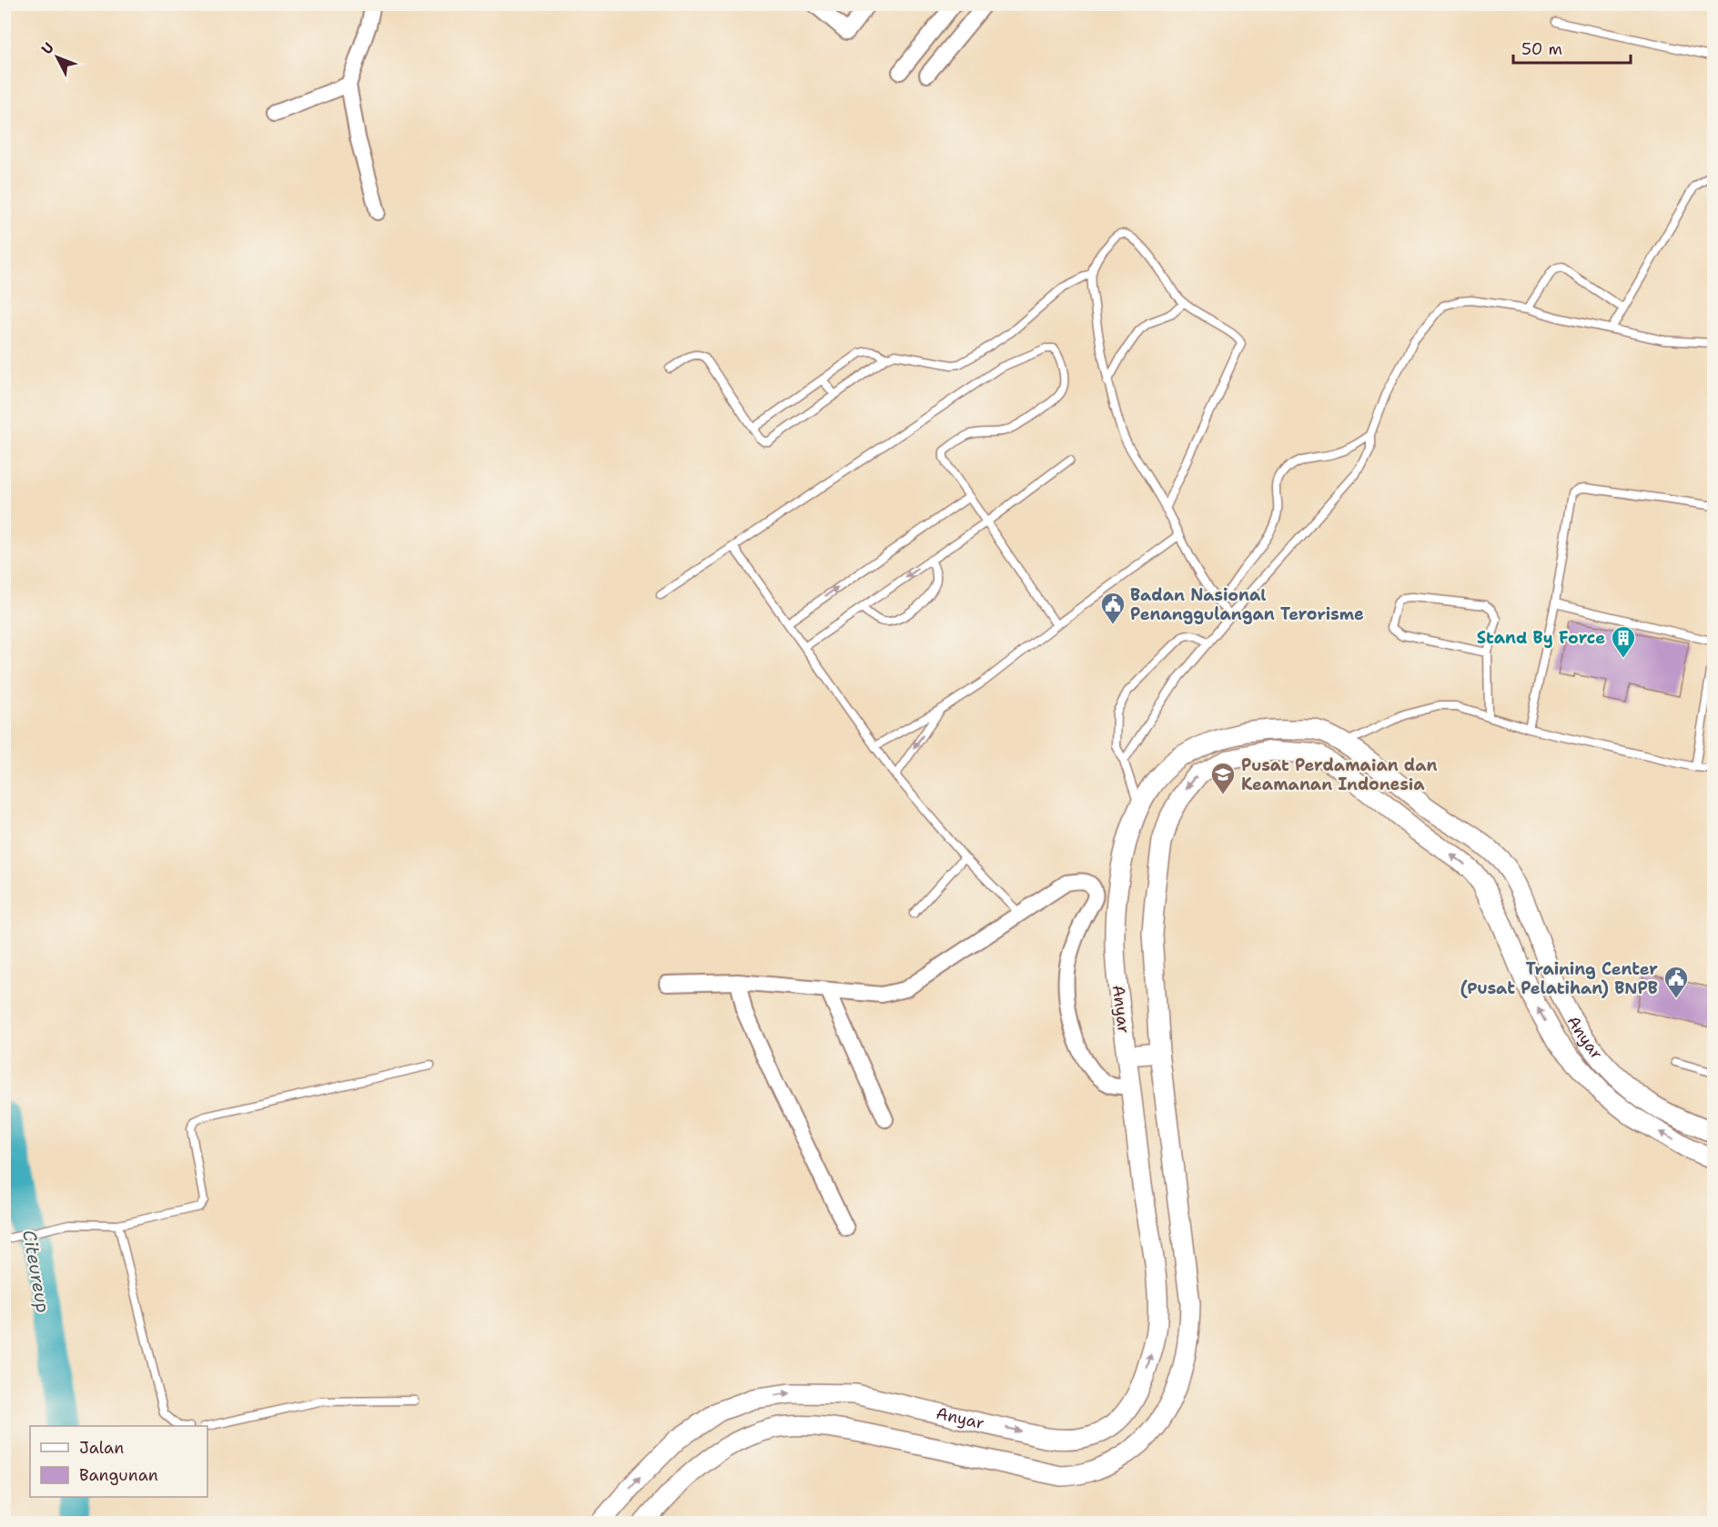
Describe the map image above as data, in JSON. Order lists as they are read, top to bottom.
{
  "streets": {
    "street": ["Anyar"]
  },
  "water": ["Citeureup"],
  "places": {
    "public building": ["Badan Nasional Penanggulangan Terorisme", "Training Center (Pusat Pelatihan) BNPB"],
    "building": ["Stand By Force"],
    "school or university": ["Pusat Perdamaian dan Keamanan Indonesia"]
  },
  "legend": ["Jalan", "Bangunan"],
  "scale_bar": "50 m",
  "north": "top left"
}
